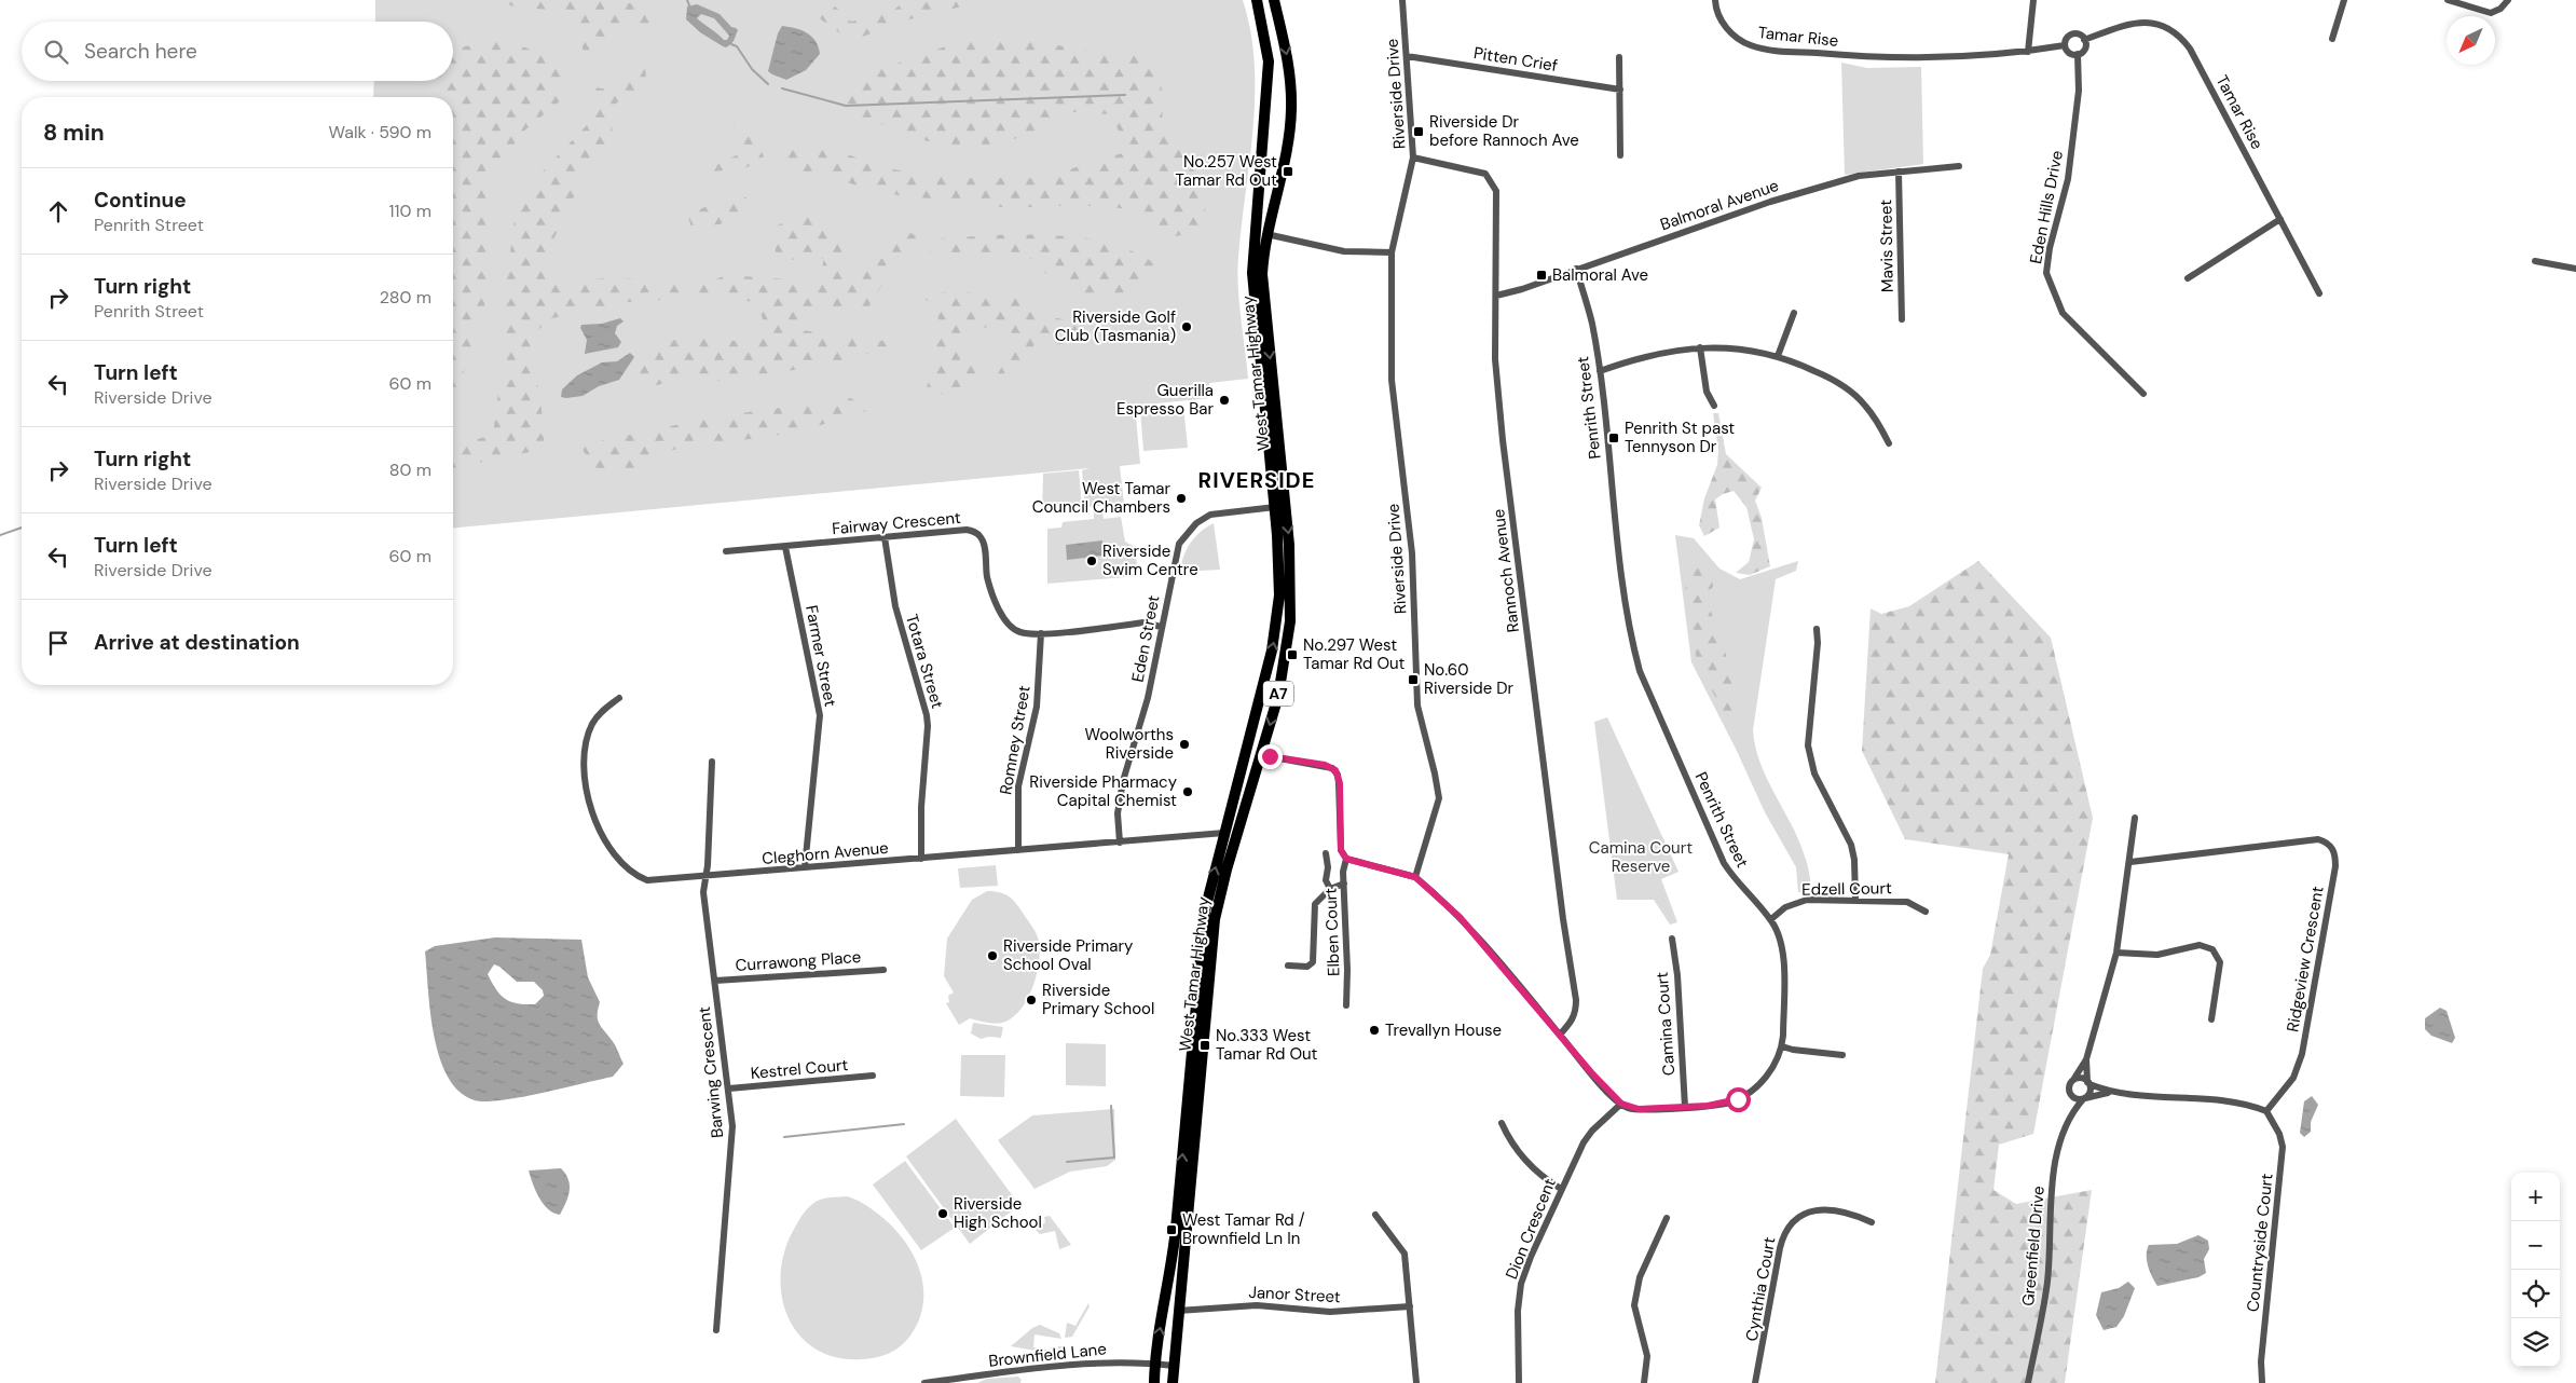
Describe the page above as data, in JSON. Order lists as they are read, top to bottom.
{
  "streets": {
    "highway": ["West Tamar Highway", "A7"],
    "street": [
      "Tamar Rise",
      "Pitten Crief",
      "Riverside Drive",
      "Balmoral Avenue",
      "Eden Hills Drive",
      "Mavis Street",
      "Penrith Street",
      "Fairway Crescent",
      "Rannoch Avenue",
      "Eden Street",
      "Farmer Street",
      "Totara Street",
      "Romney Street",
      "Cleghorn Avenue",
      "Edzell Court",
      "Elben Court",
      "Ridgeview Crescent",
      "Currawong Place",
      "Camina Court",
      "Kestrel Court",
      "Barwing Crescent",
      "Dion Crescent",
      "Countryside Court",
      "Greenfield Drive",
      "Cynthia Court",
      "Janor Street",
      "Brownfield Lane"
    ]
  },
  "crossings": [
    ["Tamar Rise", "Eden Hills Drive"],
    ["Pitten Crief", "Riverside Drive"],
    ["Riverside Drive", "Rannoch Avenue"],
    ["Balmoral Avenue", "Mavis Street"],
    ["Balmoral Avenue", "Penrith Street"],
    ["Balmoral Avenue", "Rannoch Avenue"],
    ["West Tamar Highway", "Eden Street"],
    ["West Tamar Highway", "Cleghorn Avenue"],
    ["West Tamar Highway", "Janor Street"],
    ["West Tamar Highway", "Brownfield Lane"],
    ["Penrith Street", "Edzell Court"],
    ["Penrith Street", "Camina Court"],
    ["Penrith Street", "Dion Crescent"],
    ["Fairway Crescent", "Eden Street"],
    ["Fairway Crescent", "Farmer Street"],
    ["Fairway Crescent", "Totara Street"],
    ["Fairway Crescent", "Romney Street"],
    ["Eden Street", "Cleghorn Avenue"],
    ["Farmer Street", "Cleghorn Avenue"],
    ["Totara Street", "Cleghorn Avenue"],
    ["Romney Street", "Cleghorn Avenue"],
    ["Cleghorn Avenue", "Barwing Crescent"],
    ["Ridgeview Crescent", "Countryside Court"],
    ["Currawong Place", "Barwing Crescent"],
    ["Kestrel Court", "Barwing Crescent"]
  ],
  "districts": ["RIVERSIDE"],
  "parks": ["Camina Court Reserve"],
  "places": {
    "transit": [
      "Riverside Dr before Rannoch Ave",
      "No.257 West Tamar Rd Out",
      "Balmoral Ave",
      "Penrith St past Tennyson Dr",
      "No.297 West Tamar Rd Out",
      "No.60 Riverside Dr",
      "No.333 West Tamar Rd Out",
      "West Tamar Rd / Brownfield Ln In"
    ],
    "other": [
      "Riverside Golf Club (Tasmania)",
      "Guerilla Espresso Bar",
      "West Tamar Council Chambers",
      "Riverside Swim Centre",
      "Woolworths Riverside",
      "Riverside Pharmacy Capital Chemist",
      "Riverside Primary School Oval",
      "Riverside Primary School",
      "Trevallyn House",
      "Riverside High School"
    ]
  },
  "north": "bottom left",
  "page": {
    "search": "Search here",
    "heading": ["8 min", "Walk · 590 m"],
    "list": [
      ["Continue", "Penrith Street", "110 m"],
      ["Turn right", "Penrith Street", "280 m"],
      ["Turn left", "Riverside Drive", "60 m"],
      ["Turn right", "Riverside Drive", "80 m"],
      ["Turn left", "Riverside Drive", "60 m"],
      "Arrive at destination"
    ],
    "map_buttons": ["+", "−"]
  }
}
